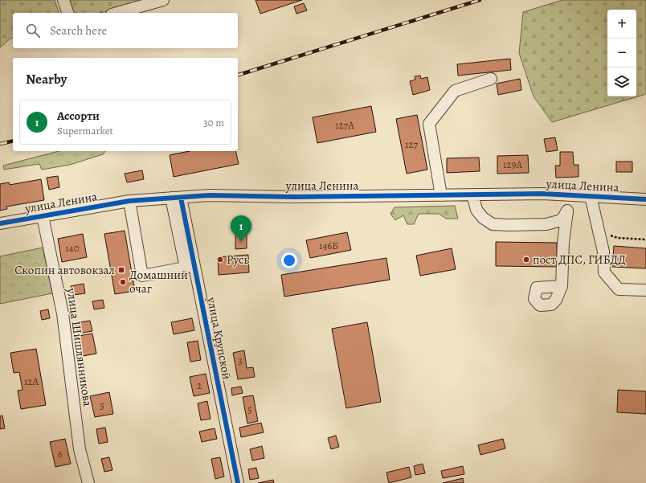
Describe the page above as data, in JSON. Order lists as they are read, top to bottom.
{
  "streets": {
    "street": ["улица Ленина", "улица Крупской", "улица Шишлянникова"]
  },
  "crossings": [
    ["улица Ленина", "улица Крупской"],
    ["улица Ленина", "улица Шишлянникова"]
  ],
  "places": {
    "other": ["Русь", "пост ДПС, ГИБДД", "Домашний очаг"],
    "transit": ["Скопин автовокзал"]
  },
  "house_numbers": [
    "127А",
    "127",
    "129А",
    "146Б",
    "140",
    "3",
    "12А",
    "2",
    "5",
    "5",
    "6"
  ],
  "page": {
    "map_buttons": ["+", "−"],
    "search": "Search here",
    "heading": "Nearby",
    "list": [
      {
        "mark": "1",
        "name": "Ассорти",
        "note": "Supermarket",
        "value": "30 m"
      }
    ],
    "pins": "1"
  }
}
